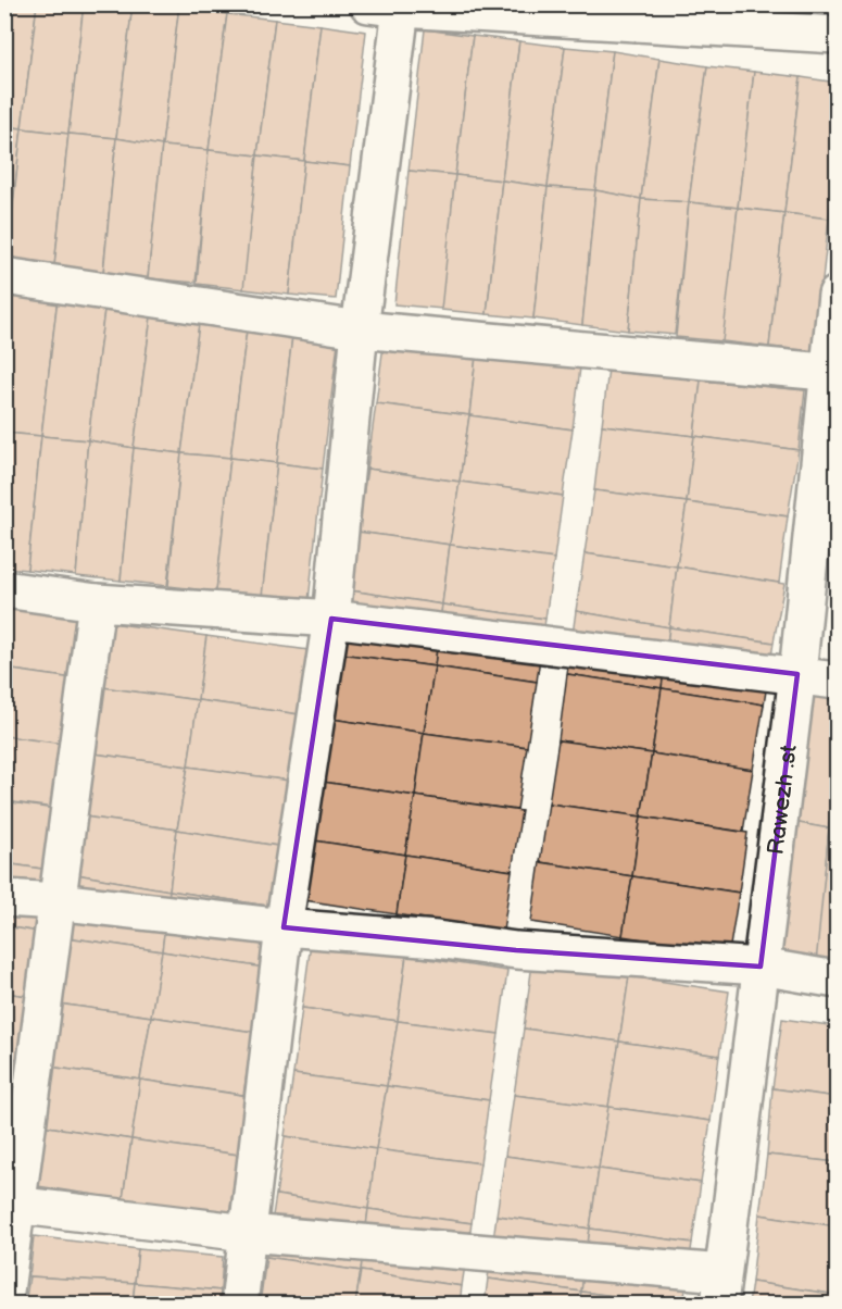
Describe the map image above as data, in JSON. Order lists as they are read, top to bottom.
{
  "streets": {
    "street": ["Rawezh .st"]
  }
}
